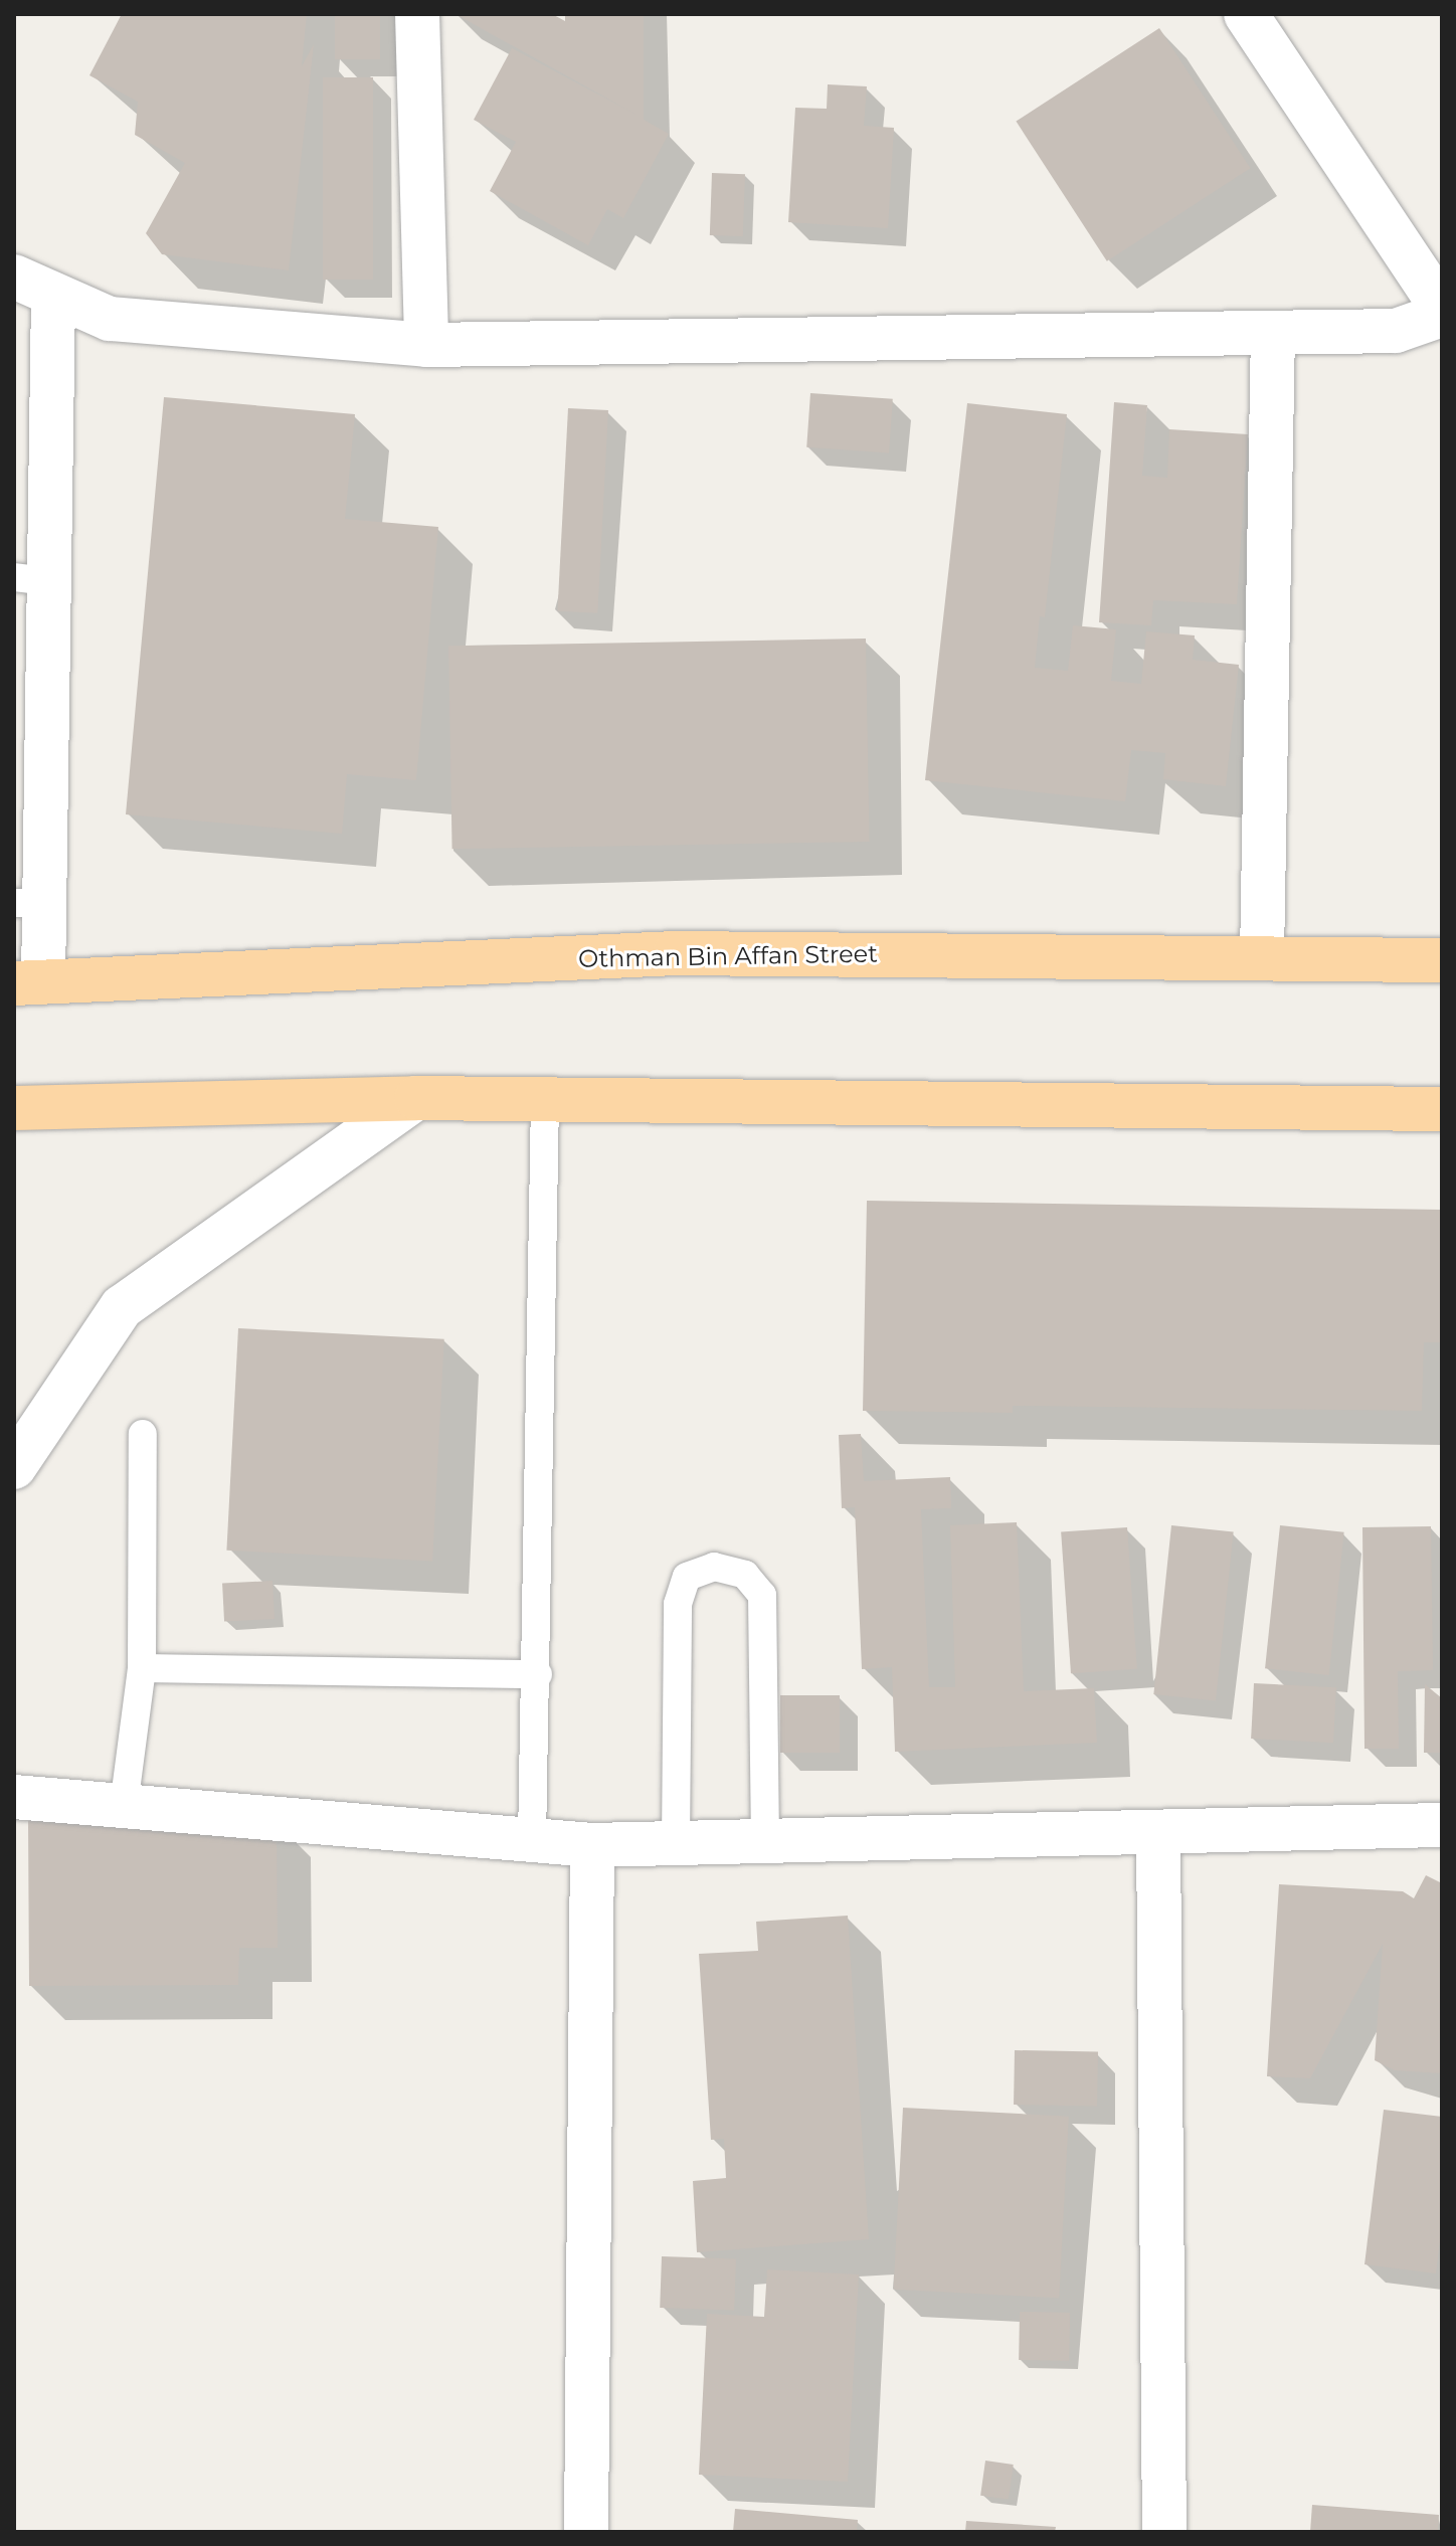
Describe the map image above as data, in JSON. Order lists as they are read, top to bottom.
{
  "streets": {
    "main road": ["Othman Bin Affan Street"]
  }
}
